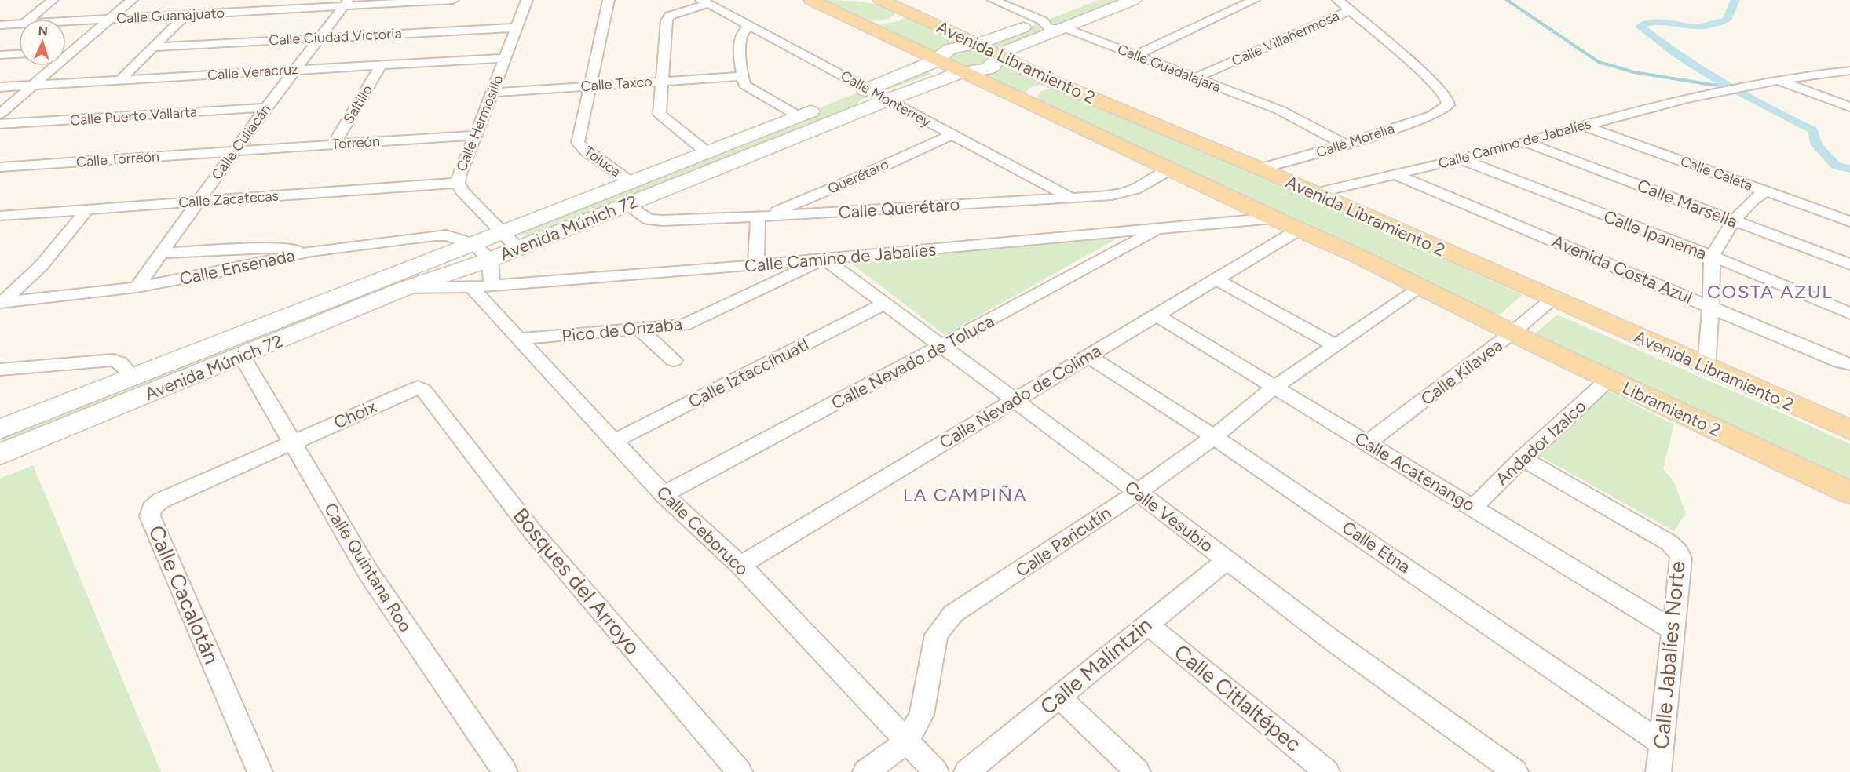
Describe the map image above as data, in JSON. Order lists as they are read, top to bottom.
{
  "streets": {
    "main road": ["Avenida Libramiento 2", "Avenida Múnich 72", "Libramiento 2"],
    "street": [
      "Calle Guanajuato",
      "Calle Ciudad Victoria",
      "Calle Villahermosa",
      "Calle Guadalajara",
      "Calle Veracruz",
      "Calle Taxco",
      "Calle Monterrey",
      "Saltillo",
      "Calle Puerto Vallarta",
      "Calle Hermosillo",
      "Calle Morelia",
      "Calle Culiacán",
      "Torreón",
      "Calle Camino de Jabalíes",
      "Calle Torreón",
      "Toluca",
      "Calle Caleta",
      "Querétaro",
      "Calle Zacatecas",
      "Calle Marsella",
      "Calle Querétaro",
      "Calle Ipanema",
      "Calle Ensenada",
      "Avenida Costa Azul",
      "Pico de Orizaba",
      "Calle Nevado de Toluca",
      "Calle Kilavea",
      "Calle Iztaccíhuatl",
      "Calle Nevado de Colima",
      "Choix",
      "Andador Izalco",
      "Calle Acatenango",
      "Calle Vesubio",
      "Calle Ceboruco",
      "Calle Paricutín",
      "Calle Etna",
      "Calle Quintana Roo",
      "Bosques del Arroyo",
      "Calle Cacalotán",
      "Calle Jabalíes Norte",
      "Calle Malintzin",
      "Calle Citlaltépec"
    ]
  },
  "crossings": [
    ["Calle Guanajuato", "Calle Culiacán"],
    ["Calle Ciudad Victoria", "Calle Hermosillo"],
    ["Calle Ciudad Victoria", "Calle Culiacán"],
    ["Calle Villahermosa", "Calle Guadalajara"],
    ["Calle Villahermosa", "Calle Morelia"],
    ["Avenida Libramiento 2", "Calle Morelia"],
    ["Avenida Libramiento 2", "Calle Camino de Jabalíes"],
    ["Avenida Libramiento 2", "Calle Querétaro"],
    ["Avenida Libramiento 2", "Avenida Múnich 72"],
    ["Avenida Libramiento 2", "Calle Kilavea"],
    ["Avenida Libramiento 2", "Calle Nevado de Colima"],
    ["Avenida Libramiento 2", "Libramiento 2"],
    ["Avenida Libramiento 2", "Calle Paricutín"],
    ["Calle Guadalajara", "Calle Morelia"],
    ["Calle Guadalajara", "Avenida Múnich 72"],
    ["Calle Veracruz", "Saltillo"],
    ["Calle Veracruz", "Calle Hermosillo"],
    ["Calle Veracruz", "Calle Culiacán"],
    ["Calle Taxco", "Calle Hermosillo"],
    ["Calle Taxco", "Toluca"],
    ["Calle Monterrey", "Querétaro"],
    ["Calle Monterrey", "Calle Querétaro"],
    ["Calle Monterrey", "Avenida Múnich 72"],
    ["Saltillo", "Torreón"],
    ["Calle Puerto Vallarta", "Calle Culiacán"],
    ["Calle Hermosillo", "Torreón"],
    ["Calle Hermosillo", "Calle Zacatecas"],
    ["Calle Hermosillo", "Avenida Múnich 72"],
    ["Calle Culiacán", "Torreón"],
    ["Calle Culiacán", "Calle Torreón"],
    ["Calle Culiacán", "Calle Zacatecas"],
    ["Calle Culiacán", "Calle Ensenada"],
    ["Torreón", "Calle Torreón"],
    ["Calle Camino de Jabalíes", "Calle Caleta"],
    ["Calle Camino de Jabalíes", "Calle Marsella"],
    ["Calle Camino de Jabalíes", "Avenida Múnich 72"],
    ["Calle Camino de Jabalíes", "Calle Ipanema"],
    ["Calle Camino de Jabalíes", "Avenida Costa Azul"],
    ["Calle Camino de Jabalíes", "Pico de Orizaba"],
    ["Calle Camino de Jabalíes", "Calle Nevado de Toluca"],
    ["Calle Camino de Jabalíes", "Calle Vesubio"],
    ["Calle Camino de Jabalíes", "Calle Ceboruco"],
    ["Toluca", "Avenida Múnich 72"],
    ["Querétaro", "Calle Querétaro"],
    ["Calle Querétaro", "Avenida Múnich 72"],
    ["Avenida Múnich 72", "Calle Ensenada"],
    ["Avenida Múnich 72", "Calle Quintana Roo"],
    ["Pico de Orizaba", "Calle Vesubio"],
    ["Pico de Orizaba", "Calle Ceboruco"],
    ["Calle Nevado de Toluca", "Calle Vesubio"],
    ["Calle Nevado de Toluca", "Calle Ceboruco"],
    ["Calle Kilavea", "Libramiento 2"],
    ["Calle Kilavea", "Calle Acatenango"],
    ["Calle Iztaccíhuatl", "Calle Vesubio"],
    ["Calle Iztaccíhuatl", "Calle Ceboruco"],
    ["Calle Nevado de Colima", "Calle Acatenango"],
    ["Calle Nevado de Colima", "Calle Vesubio"],
    ["Calle Nevado de Colima", "Calle Ceboruco"],
    ["Calle Nevado de Colima", "Calle Etna"],
    ["Libramiento 2", "Andador Izalco"],
    ["Choix", "Calle Quintana Roo"],
    ["Choix", "Bosques del Arroyo"],
    ["Choix", "Calle Cacalotán"],
    ["Andador Izalco", "Calle Acatenango"],
    ["Andador Izalco", "Calle Jabalíes Norte"],
    ["Calle Acatenango", "Calle Paricutín"],
    ["Calle Acatenango", "Calle Jabalíes Norte"],
    ["Calle Vesubio", "Calle Paricutín"],
    ["Calle Vesubio", "Calle Malintzin"],
    ["Calle Ceboruco", "Calle Paricutín"],
    ["Calle Paricutín", "Calle Etna"],
    ["Calle Etna", "Calle Jabalíes Norte"],
    ["Calle Quintana Roo", "Calle Cacalotán"],
    ["Calle Malintzin", "Calle Citlaltépec"]
  ],
  "districts": ["COSTA AZUL", "LA CAMPIÑA"],
  "north": "top"
}
